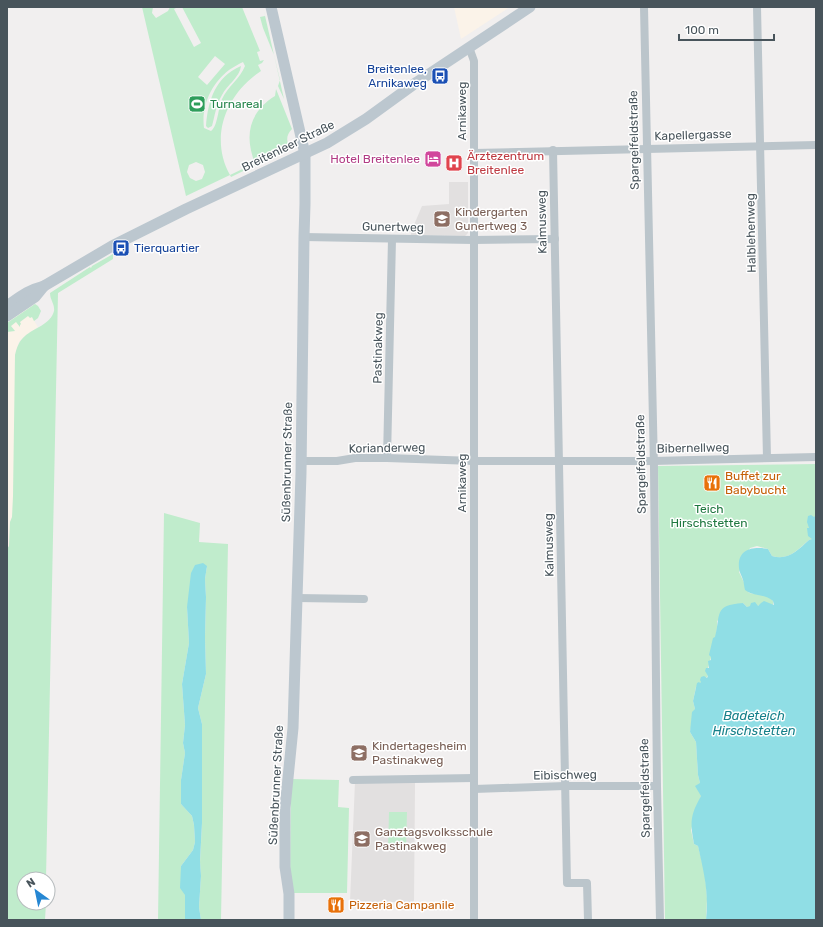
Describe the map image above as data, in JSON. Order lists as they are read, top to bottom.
{
  "streets": {
    "street": [
      "Arnikaweg",
      "Kapellergasse",
      "Spargelfeldstraße",
      "Breitenleer Straße",
      "Kalmusweg",
      "Gunertweg",
      "Halblehenweg",
      "Pastinakweg",
      "Korianderweg",
      "Bibernellweg",
      "Süßenbrunner Straße",
      "Eibischweg"
    ]
  },
  "crossings": [
    ["Arnikaweg", "Kapellergasse"],
    ["Arnikaweg", "Breitenleer Straße"],
    ["Arnikaweg", "Gunertweg"],
    ["Arnikaweg", "Korianderweg"],
    ["Arnikaweg", "Bibernellweg"],
    ["Arnikaweg", "Eibischweg"],
    ["Kapellergasse", "Spargelfeldstraße"],
    ["Kapellergasse", "Kalmusweg"],
    ["Kapellergasse", "Halblehenweg"],
    ["Spargelfeldstraße", "Bibernellweg"],
    ["Spargelfeldstraße", "Eibischweg"],
    ["Breitenleer Straße", "Süßenbrunner Straße"],
    ["Kalmusweg", "Gunertweg"],
    ["Kalmusweg", "Bibernellweg"],
    ["Kalmusweg", "Eibischweg"],
    ["Gunertweg", "Pastinakweg"],
    ["Gunertweg", "Süßenbrunner Straße"],
    ["Halblehenweg", "Bibernellweg"],
    ["Pastinakweg", "Korianderweg"],
    ["Korianderweg", "Bibernellweg"],
    ["Korianderweg", "Süßenbrunner Straße"]
  ],
  "water": ["Badeteich Hirschstetten"],
  "parks": ["Teich Hirschstetten"],
  "places": {
    "bus stop": ["Breitenlee, Arnikaweg", "Tierquartier"],
    "sports": ["Turnareal"],
    "hotel": ["Hotel Breitenlee"],
    "hospital": ["Ärztezentrum Breitenlee"],
    "school or university": ["Kindergarten Gunertweg 3", "Kindertagesheim Pastinakweg", "Ganztagsvolksschule Pastinakweg"],
    "restaurant": ["Buffet zur Babybucht", "Pizzeria Campanile"]
  },
  "scale_bar": "100 m",
  "north": "top left"
}
